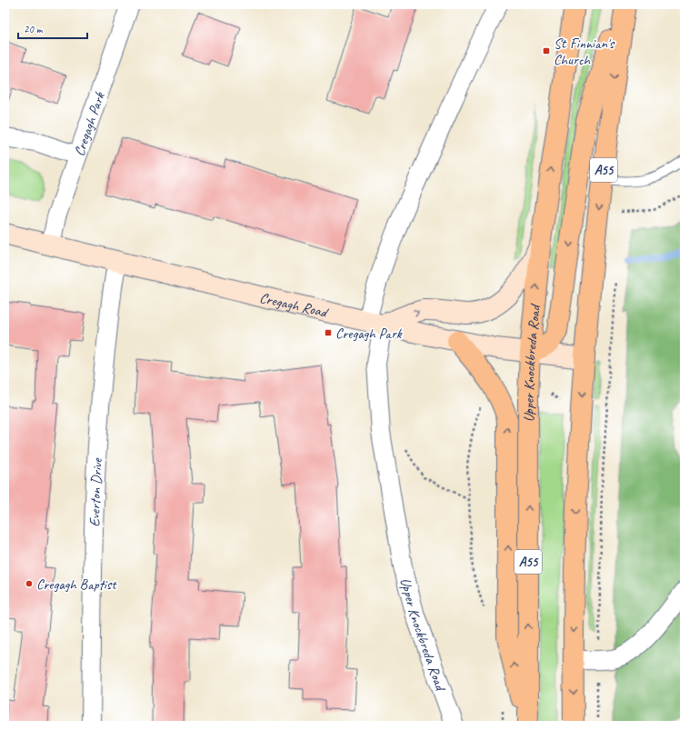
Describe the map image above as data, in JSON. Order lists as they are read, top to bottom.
{
  "streets": {
    "highway": ["A55", "Upper Knockbreda Road"],
    "street": ["Cregagh Park", "Cregagh Road", "Everton Drive"]
  },
  "crossings": [
    ["Cregagh Park", "Cregagh Road"],
    ["A55", "Cregagh Road"],
    ["Cregagh Road", "Upper Knockbreda Road"],
    ["Cregagh Road", "Everton Drive"]
  ],
  "places": {
    "transit": ["St Finnian's Church", "Cregagh Park"],
    "other": ["Cregagh Baptist"]
  },
  "scale_bar": "20 m"
}
